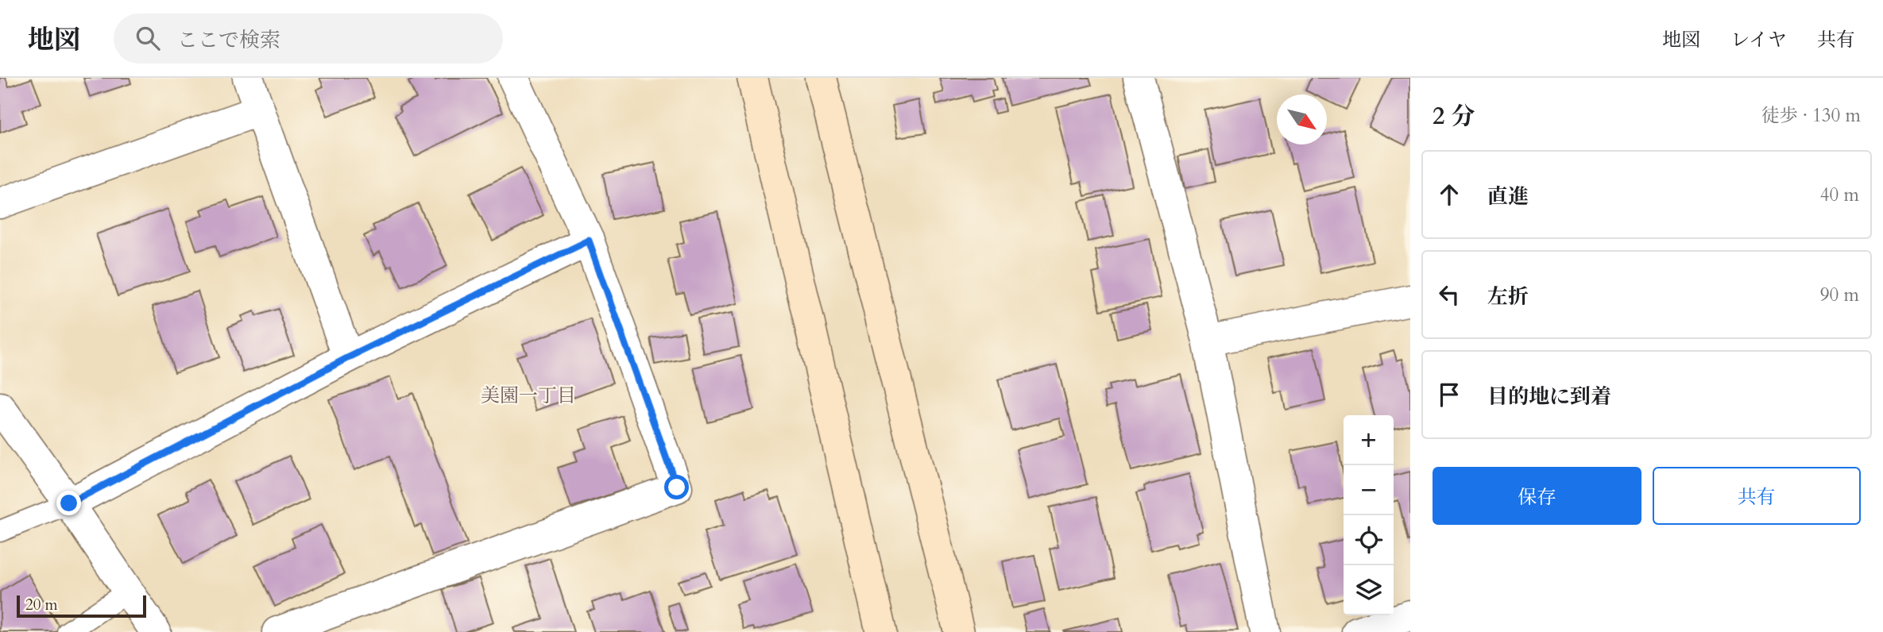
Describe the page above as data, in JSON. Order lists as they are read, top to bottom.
{
  "districts": ["美園一丁目"],
  "scale_bar": "20 m",
  "north": "bottom right",
  "page": {
    "header": "地図",
    "search": "ここで検索",
    "nav": ["地図", "レイヤ", "共有"],
    "heading": ["2 分", "徒歩 · 130 m"],
    "list": [
      ["直進", "40 m"],
      ["左折", "90 m"],
      "目的地に到着"
    ],
    "map_buttons": ["+", "−"],
    "buttons": ["保存", "共有"],
    "scale": "20 m"
  }
}
